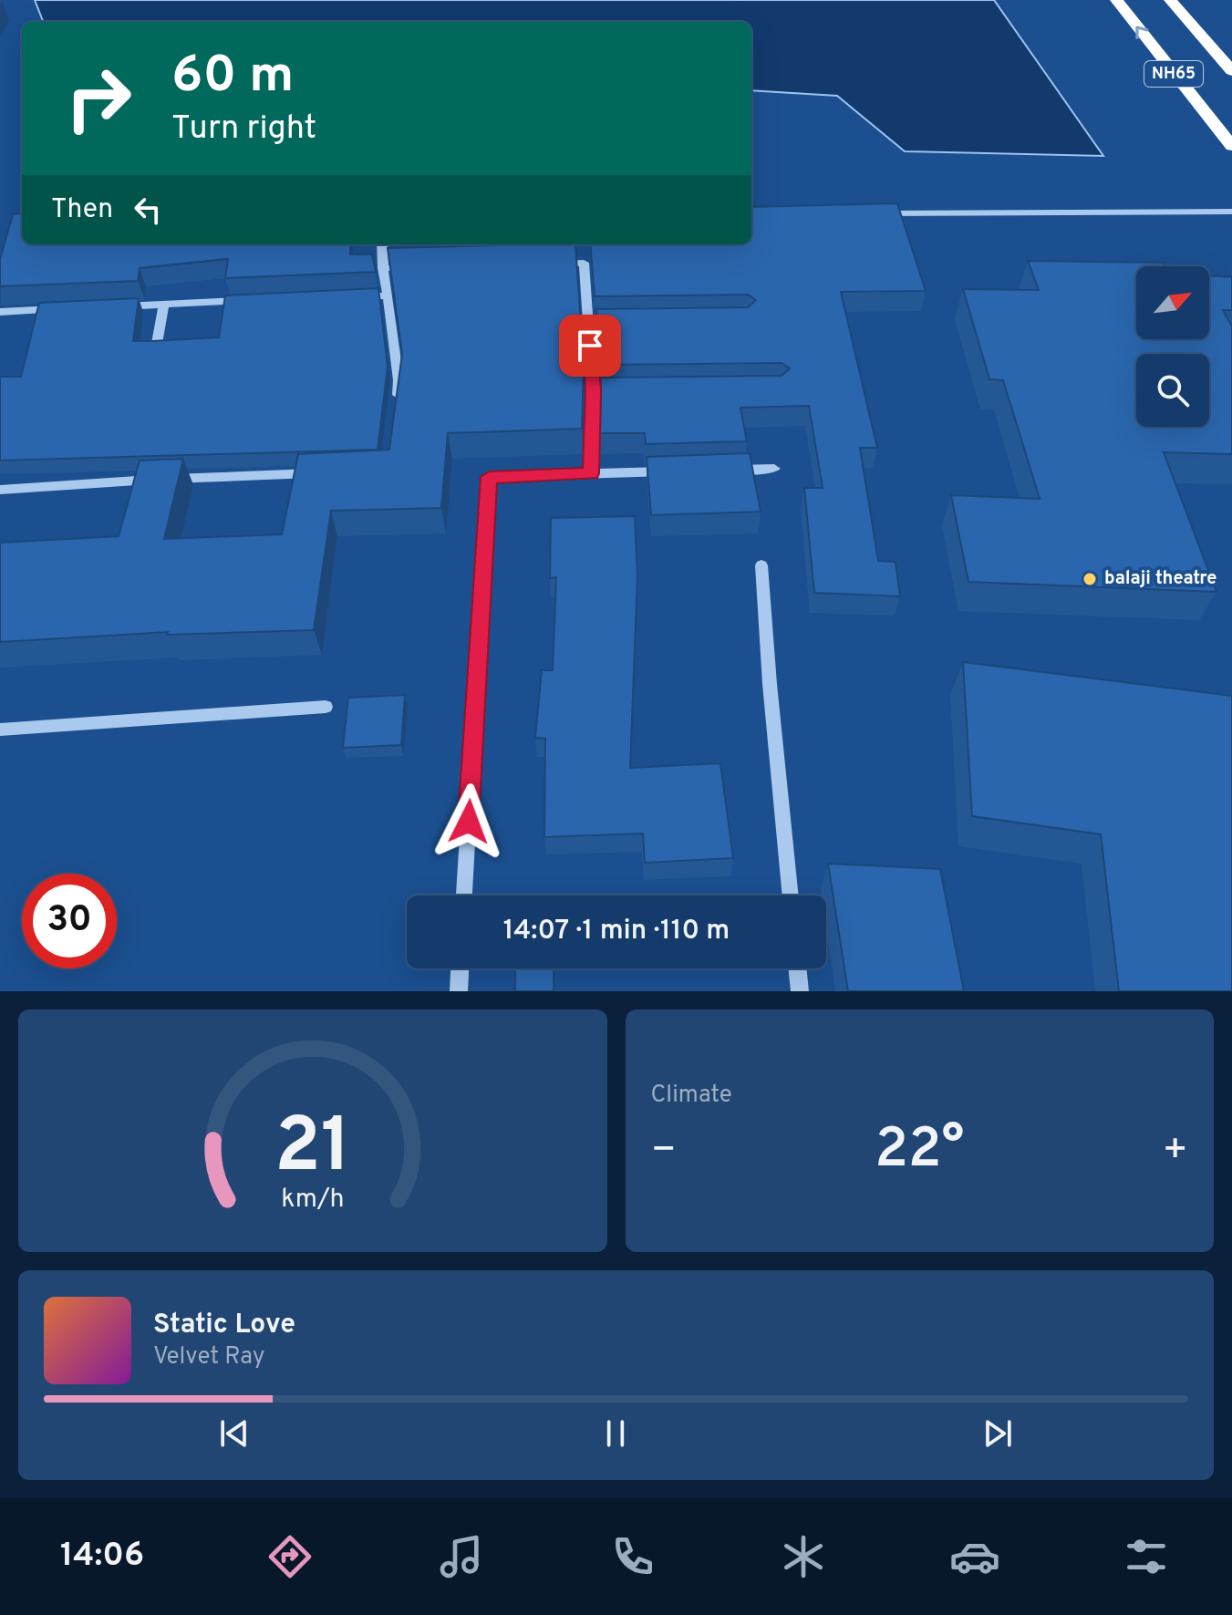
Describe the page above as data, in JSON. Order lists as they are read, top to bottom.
{
  "streets": {
    "highway": ["NH65"]
  },
  "places": ["balaji theatre"],
  "north": "top right",
  "page": {
    "turn": ["60 m", "Turn right"],
    "then": "Then",
    "limit": "30",
    "trip": "14:07 · 1 min · 110 m",
    "tile": "Climate",
    "heat": ["−", "22°", "+"],
    "song": ["Static Love", "Velvet Ray"],
    "tabs": "14:06",
    "gauge": ["21", "km/h"]
  }
}
